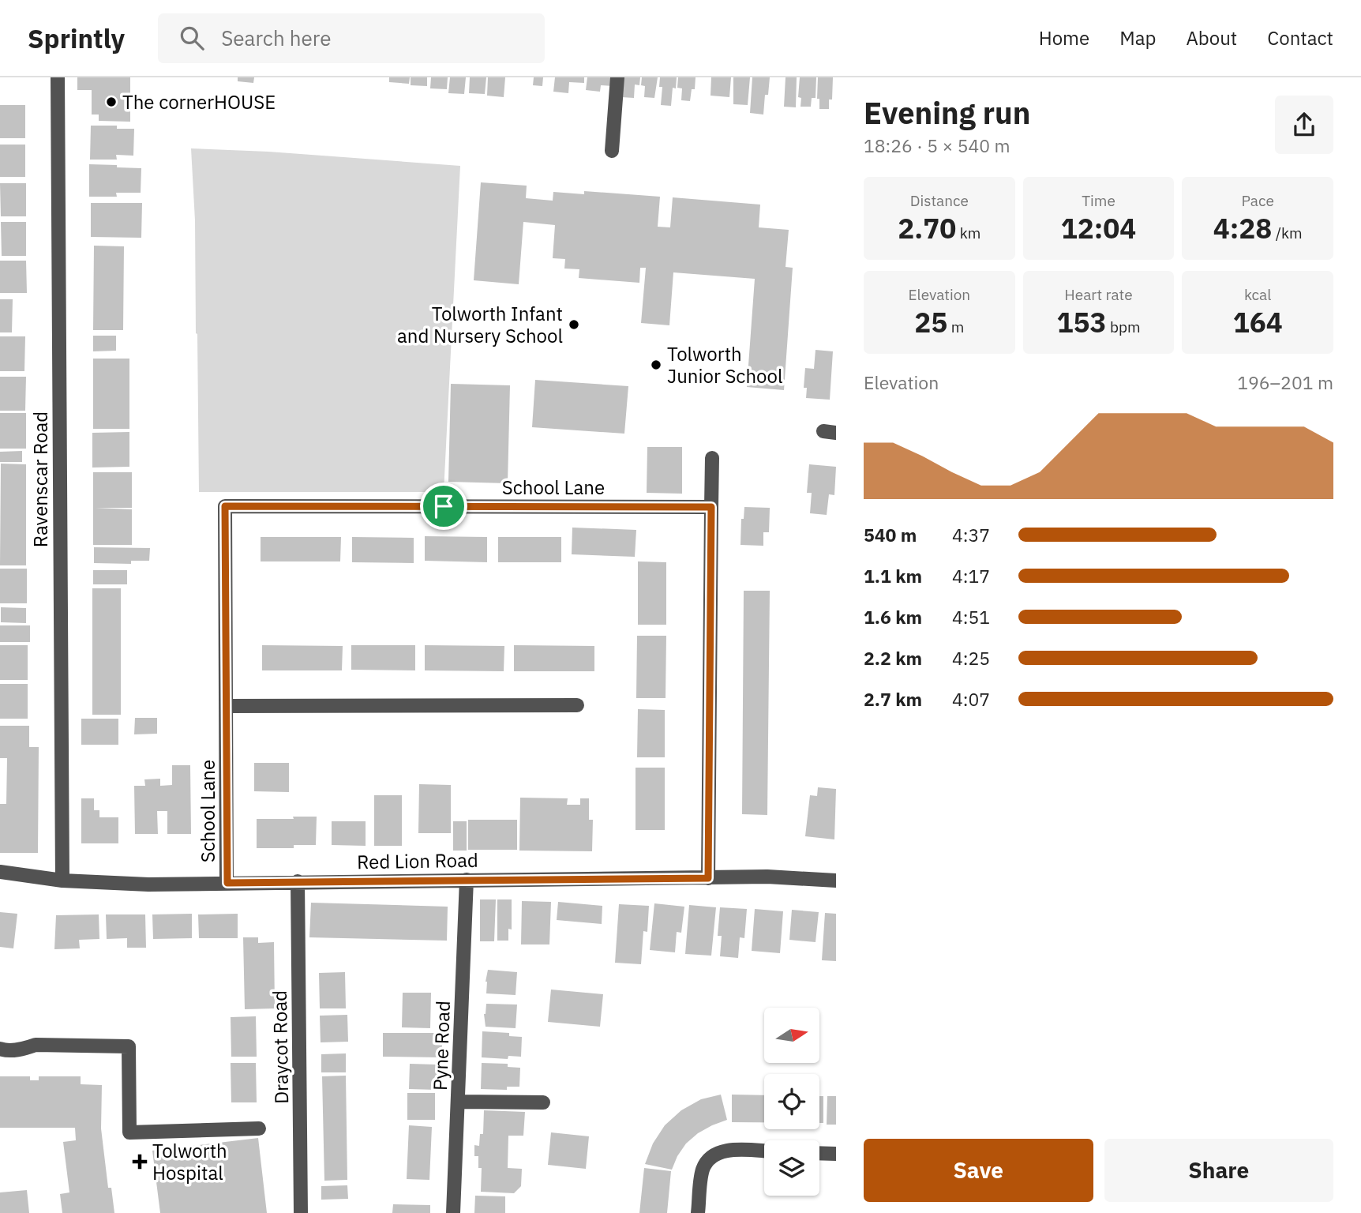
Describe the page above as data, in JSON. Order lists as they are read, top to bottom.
{
  "streets": {
    "street": [
      "Ravenscar Road",
      "School Lane",
      "Red Lion Road",
      "Pyne Road",
      "Draycot Road"
    ]
  },
  "crossings": [
    ["Ravenscar Road", "Red Lion Road"],
    ["School Lane", "Red Lion Road"],
    ["Red Lion Road", "Pyne Road"],
    ["Red Lion Road", "Draycot Road"]
  ],
  "places": {
    "other": ["The cornerHOUSE", "Tolworth Infant and Nursery School", "Tolworth Junior School"],
    "health": ["Tolworth Hospital"]
  },
  "north": "right",
  "page": {
    "header": "Sprintly",
    "search": "Search here",
    "nav": [
      "Home",
      "Map",
      "About",
      "Contact"
    ],
    "heading": ["Evening run", "18:26 · 5 × 540 m"],
    "stats": [
      ["Distance", "2.70 km"],
      ["Time", "12:04"],
      ["Pace", "4:28 /km"],
      ["Elevation", "25 m"],
      ["Heart rate", "153 bpm"],
      ["kcal", "164"]
    ],
    "chart": ["Elevation", "196–201 m"],
    "list": [
      {
        "name": "540 m",
        "note": "4:37"
      },
      {
        "name": "1.1 km",
        "note": "4:17"
      },
      {
        "name": "1.6 km",
        "note": "4:51"
      },
      {
        "name": "2.2 km",
        "note": "4:25"
      },
      {
        "name": "2.7 km",
        "note": "4:07"
      }
    ],
    "buttons": ["Save", "Share"]
  }
}
